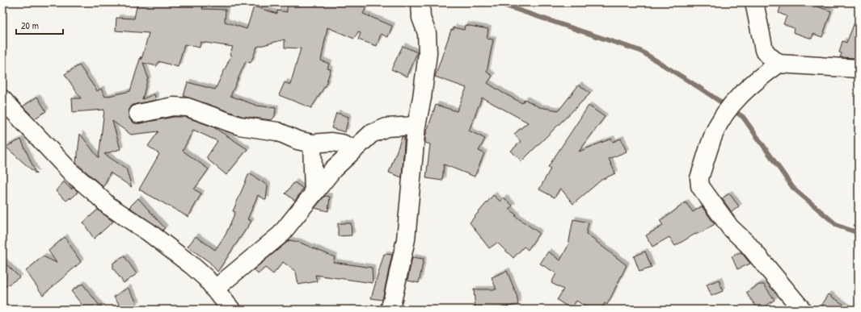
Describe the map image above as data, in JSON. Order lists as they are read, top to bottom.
{
  "scale_bar": "20 m"
}
